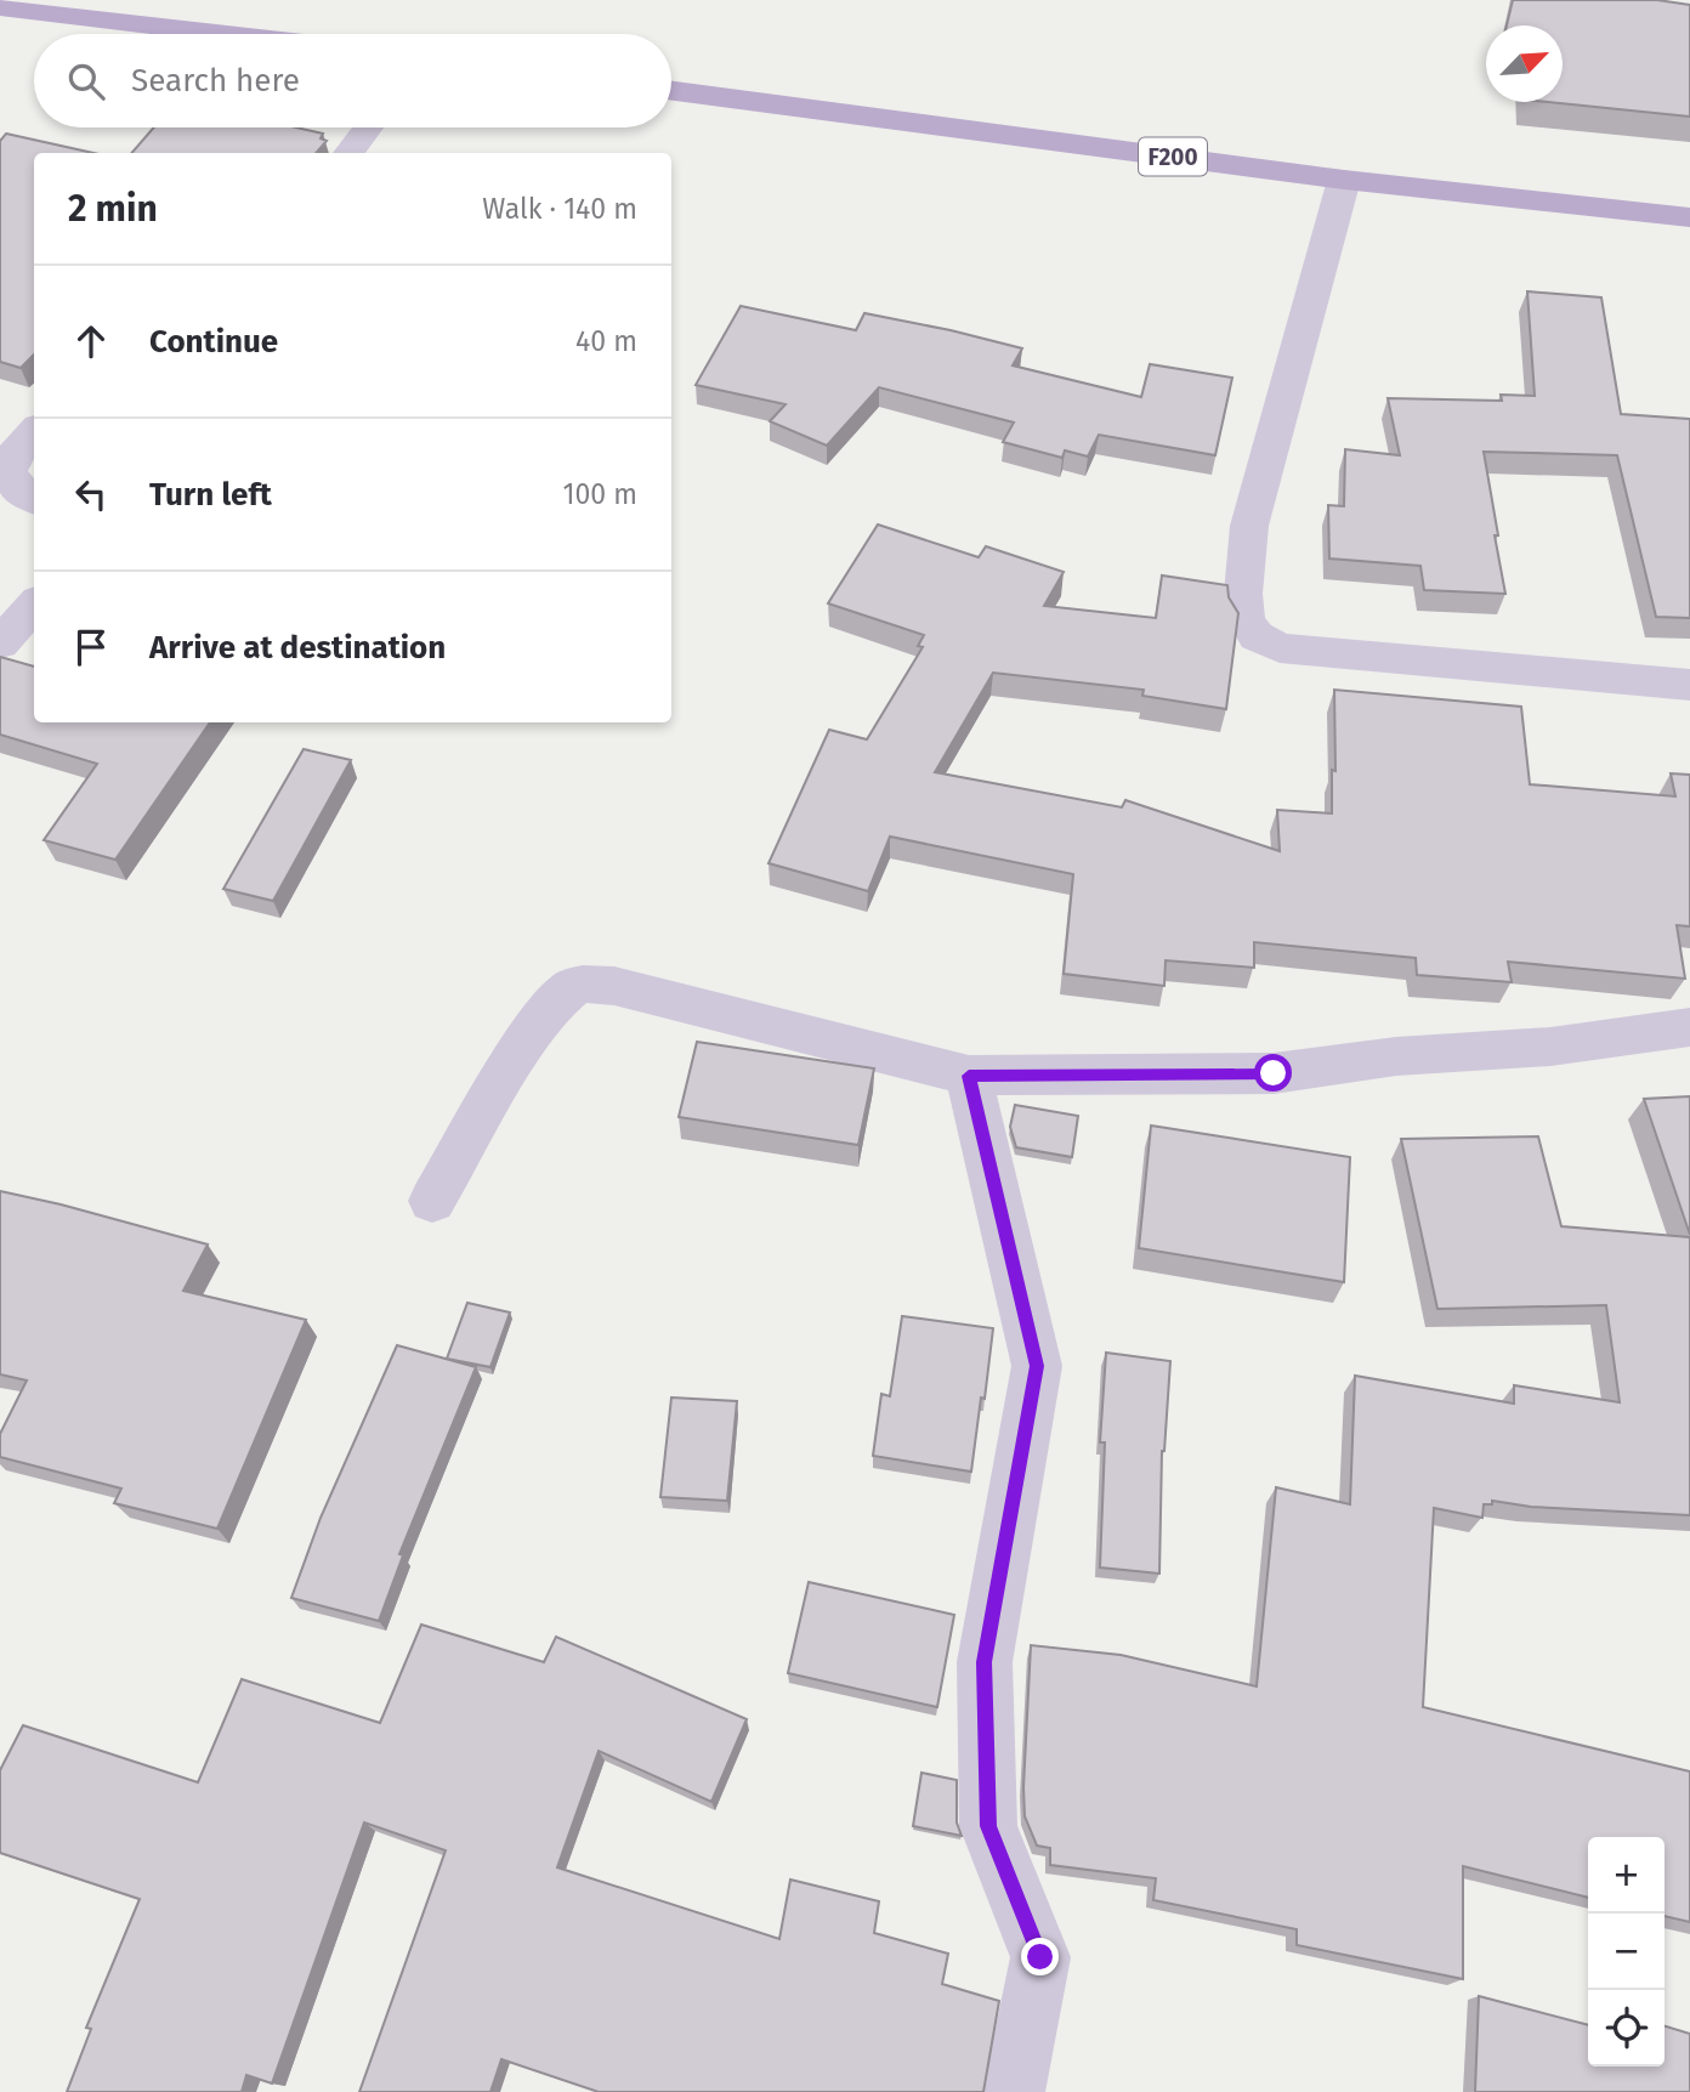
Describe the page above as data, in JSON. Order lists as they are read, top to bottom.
{
  "streets": {
    "main road": ["F200"]
  },
  "north": "top right",
  "page": {
    "search": "Search here",
    "heading": ["2 min", "Walk · 140 m"],
    "list": [
      ["Continue", "40 m"],
      ["Turn left", "100 m"],
      "Arrive at destination"
    ],
    "map_buttons": ["+", "−"]
  }
}
